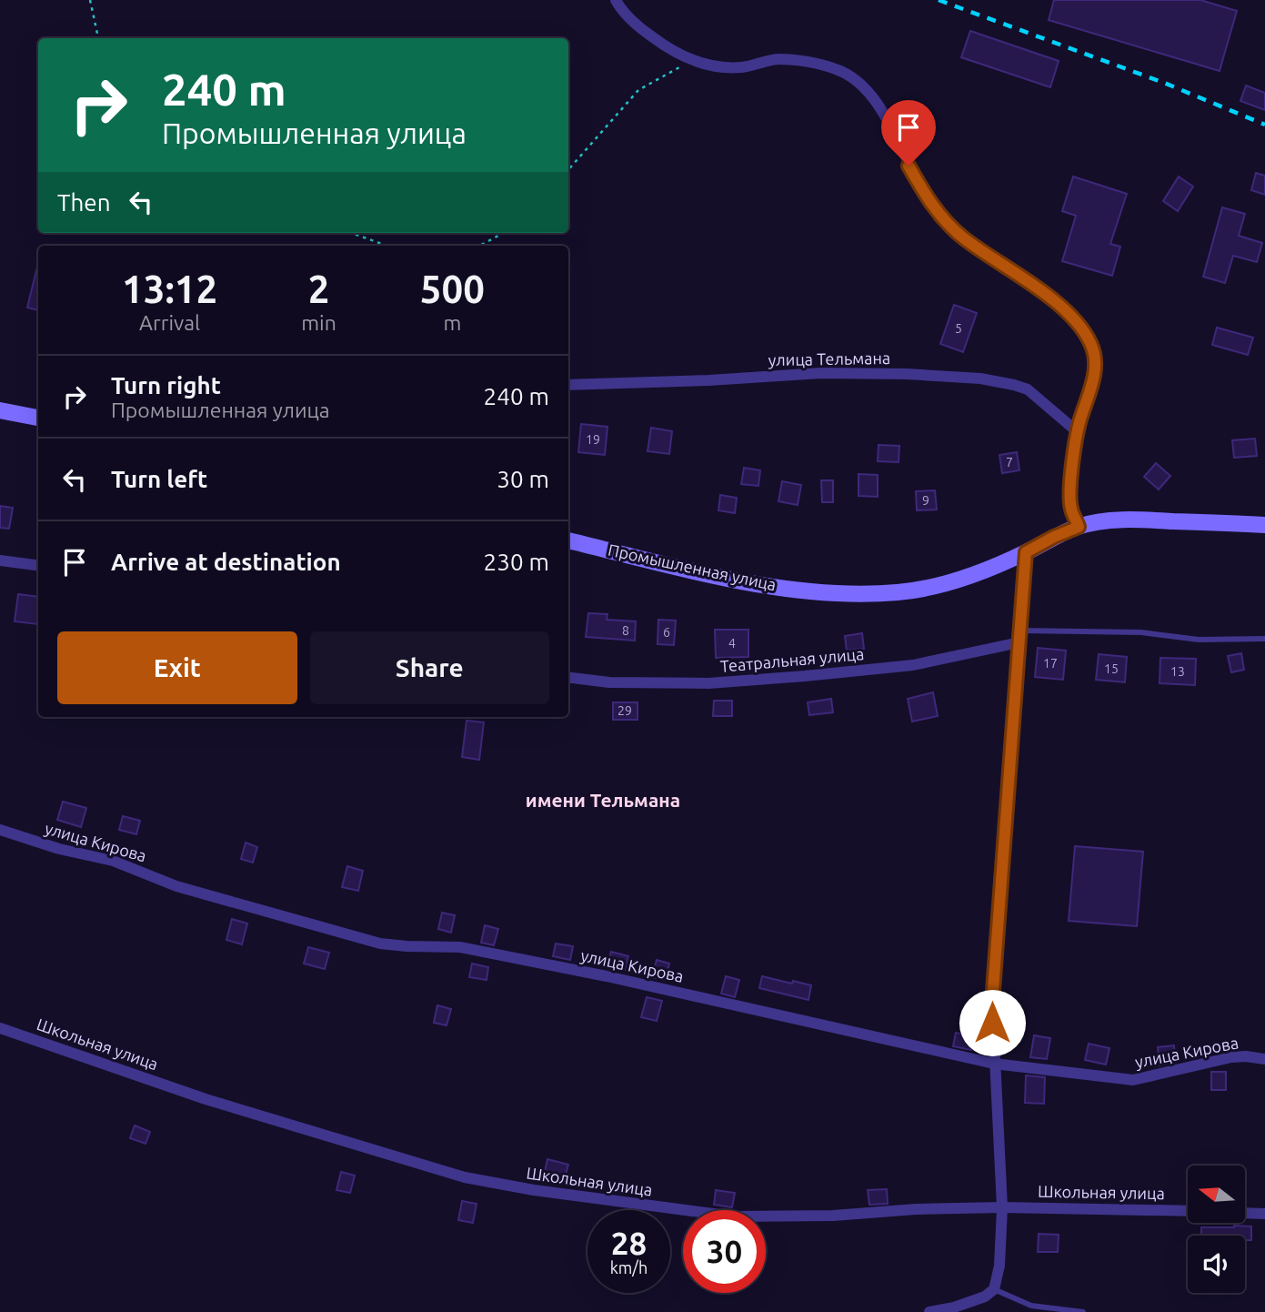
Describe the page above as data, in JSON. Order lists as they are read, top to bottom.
{
  "streets": {
    "street": [
      "улица Тельмана",
      "Промышленная улица",
      "Театральная улица",
      "улица Кирова",
      "Школьная улица"
    ]
  },
  "districts": ["имени Тельмана"],
  "house_numbers": [
    "5",
    "19",
    "7",
    "9",
    "8",
    "6",
    "4",
    "17",
    "15",
    "13",
    "29"
  ],
  "north": "left",
  "page": {
    "turn": ["240 m", "Промышленная улица"],
    "then": "Then",
    "eta": [
      "13:12",
      "Arrival",
      "2",
      "min",
      "500",
      "m"
    ],
    "list": [
      {
        "name": "Turn right",
        "note": "Промышленная улица",
        "value": "240 m"
      },
      {
        "name": "Turn left",
        "value": "30 m"
      },
      {
        "name": "Arrive at destination",
        "value": "230 m"
      }
    ],
    "buttons": ["Exit", "Share"],
    "speed": "28 km/h",
    "limit": "30"
  }
}
